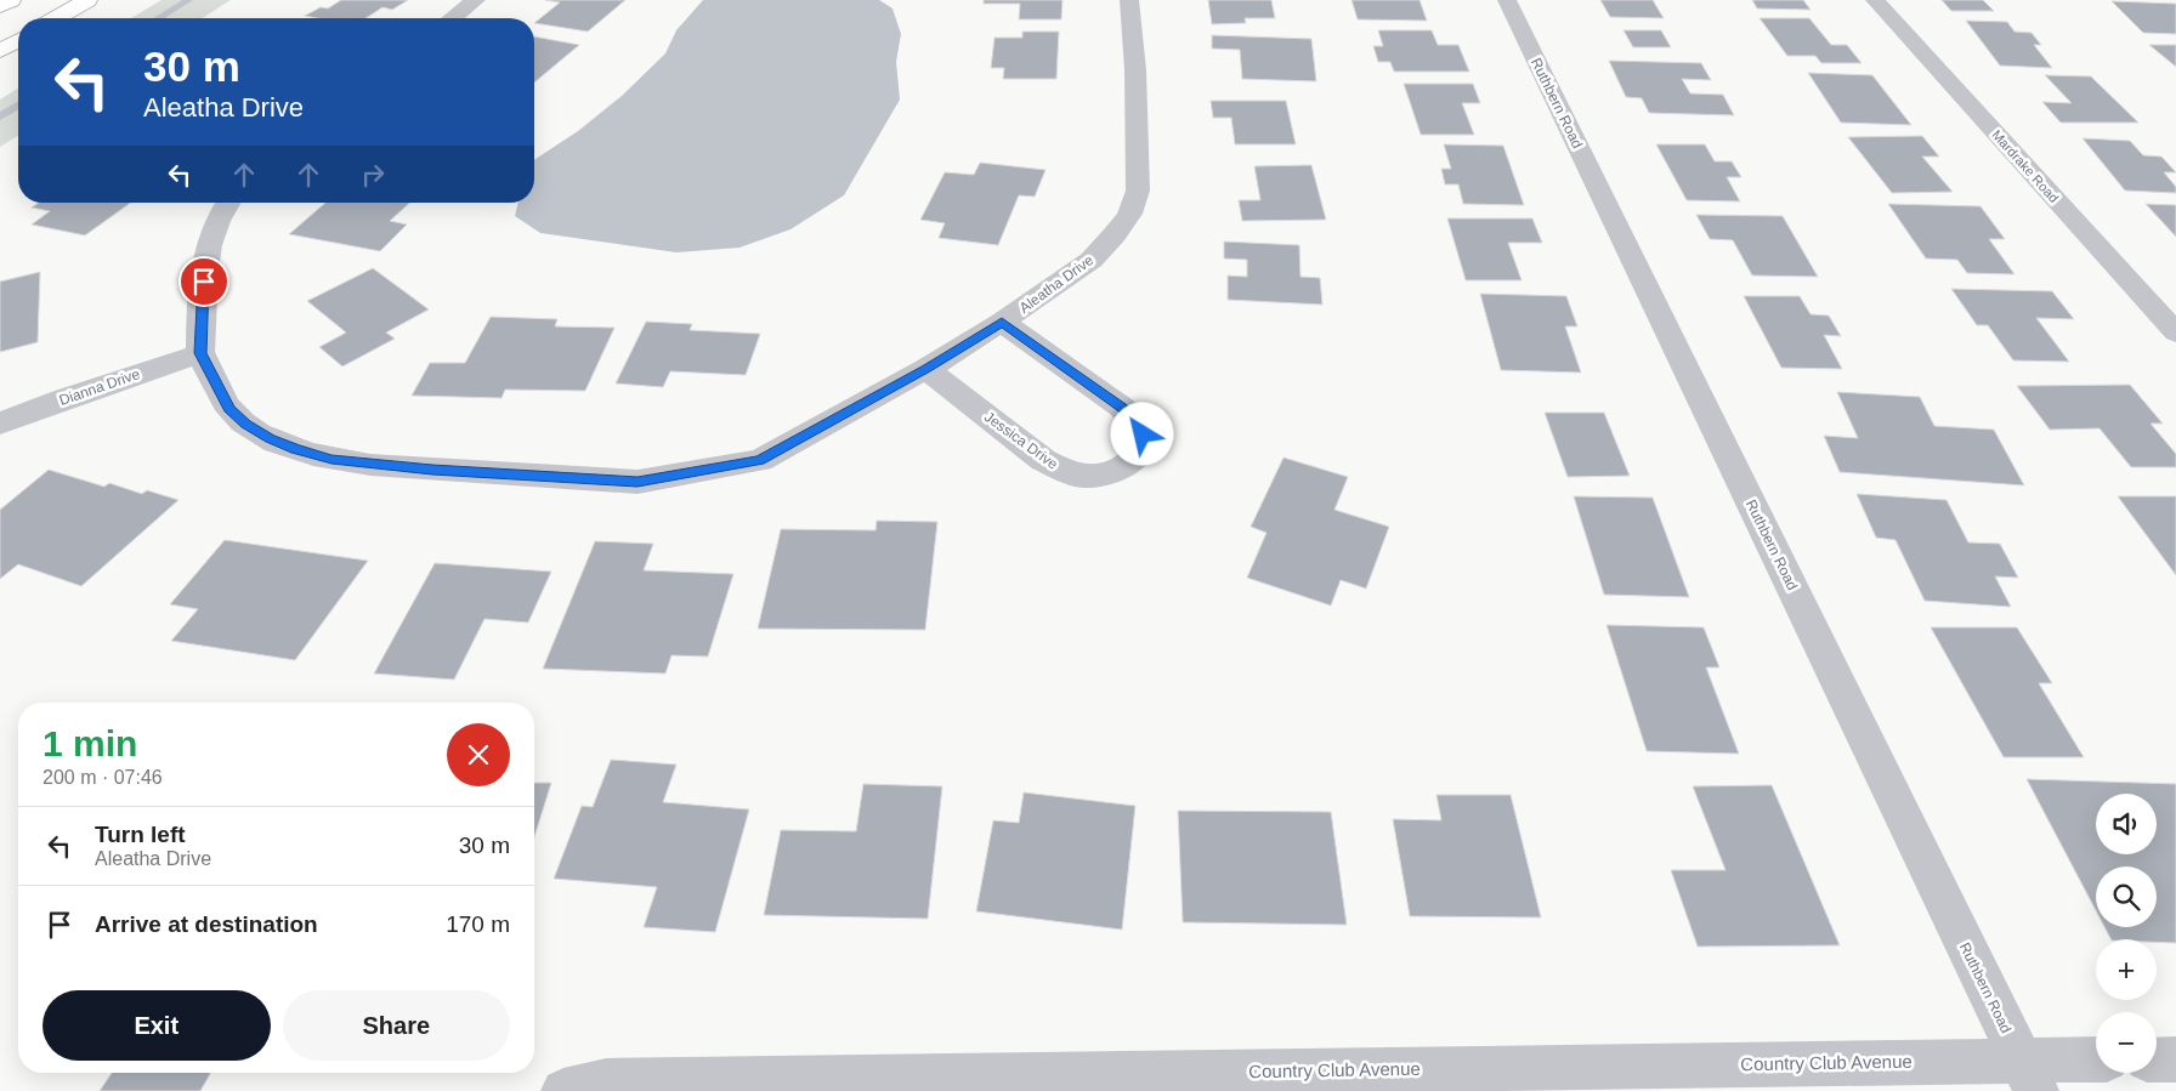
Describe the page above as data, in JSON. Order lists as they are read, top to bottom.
{
  "streets": {
    "street": [
      "Ruthbern Road",
      "Mardrake Road",
      "Aleatha Drive",
      "Dianna Drive",
      "Jessica Drive",
      "Country Club Avenue"
    ]
  },
  "crossings": [
    ["Ruthbern Road", "Country Club Avenue"],
    ["Aleatha Drive", "Dianna Drive"],
    ["Aleatha Drive", "Jessica Drive"]
  ],
  "page": {
    "turn": ["30 m", "Aleatha Drive"],
    "heading": ["1 min", "200 m · 07:46"],
    "map_buttons": ["+", "−"],
    "list": [
      {
        "name": "Turn left",
        "note": "Aleatha Drive",
        "value": "30 m"
      },
      {
        "name": "Arrive at destination",
        "value": "170 m"
      }
    ],
    "buttons": ["Exit", "Share"]
  }
}
